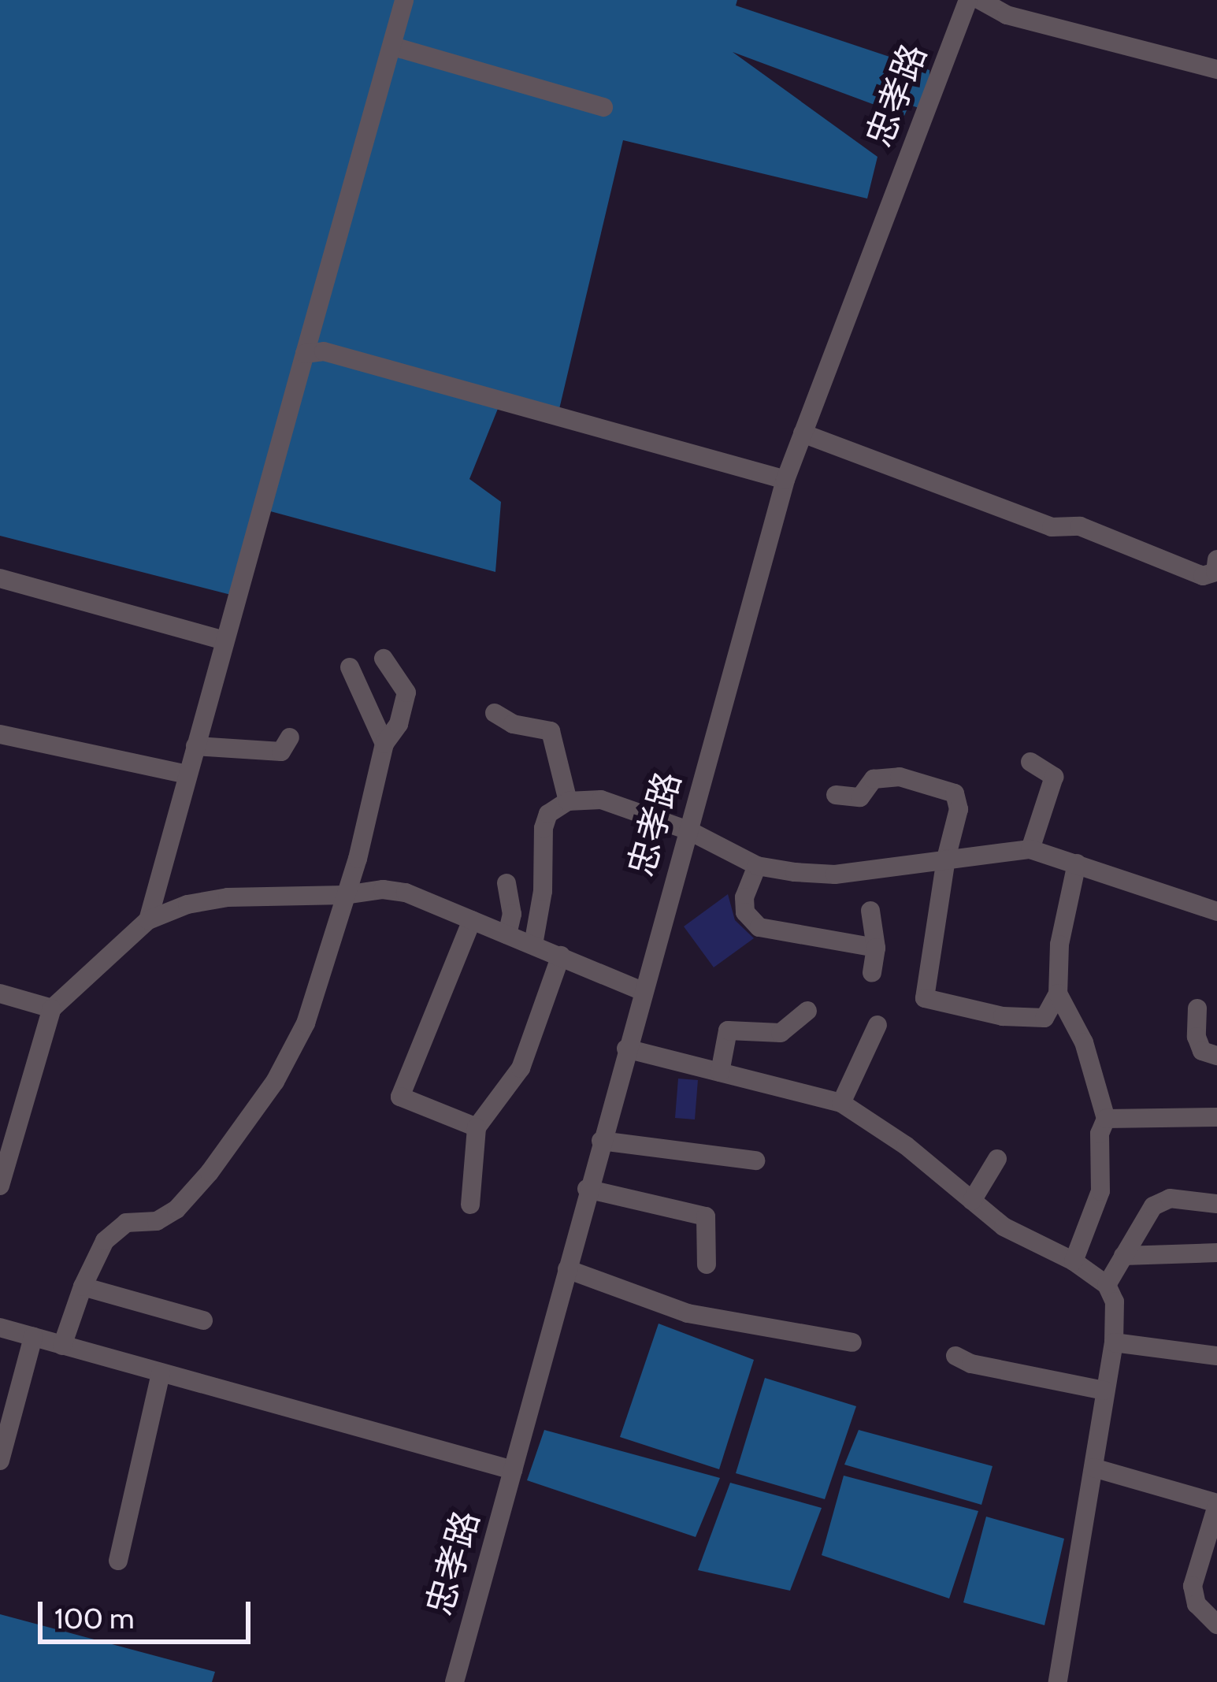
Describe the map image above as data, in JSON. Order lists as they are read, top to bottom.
{
  "streets": {
    "street": ["忠孝路"]
  },
  "scale_bar": "100 m"
}
